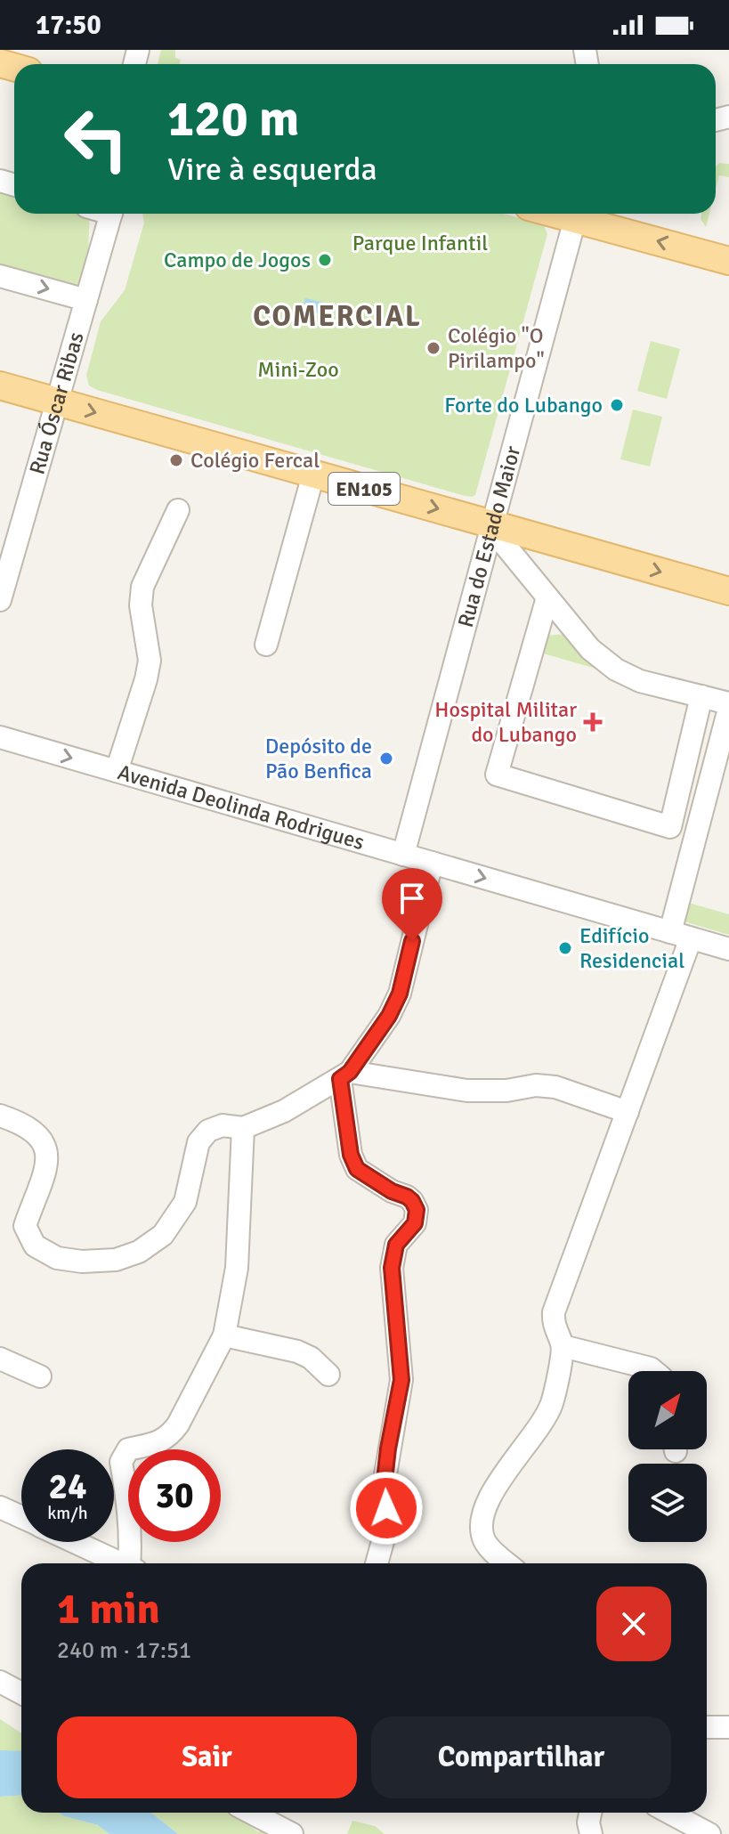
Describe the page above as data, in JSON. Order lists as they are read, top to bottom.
{
  "streets": {
    "main road": ["EN105"],
    "street": ["Rua Óscar Ribas", "Rua do Estado Maior", "Avenida Deolinda Rodrigues"]
  },
  "crossings": [
    ["Rua Óscar Ribas", "EN105"],
    ["EN105", "Rua do Estado Maior"],
    ["Rua do Estado Maior", "Avenida Deolinda Rodrigues"]
  ],
  "one_way": ["Avenida Deolinda Rodrigues"],
  "districts": ["COMERCIAL"],
  "parks": ["Parque Infantil", "Mini-Zoo"],
  "places": {
    "other": [
      "Campo de Jogos",
      "Colégio \"O Pirilampo\"",
      "Forte do Lubango",
      "Colégio Fercal",
      "Depósito de Pão Benfica",
      "Edifício Residencial"
    ],
    "health": ["Hospital Militar do Lubango"]
  },
  "north": "top right",
  "page": {
    "status": "17:50",
    "turn": ["120 m", "Vire à esquerda"],
    "speed": "24 km/h",
    "limit": "30",
    "heading": ["1 min", "240 m · 17:51"],
    "buttons": ["Sair", "Compartilhar"]
  }
}
